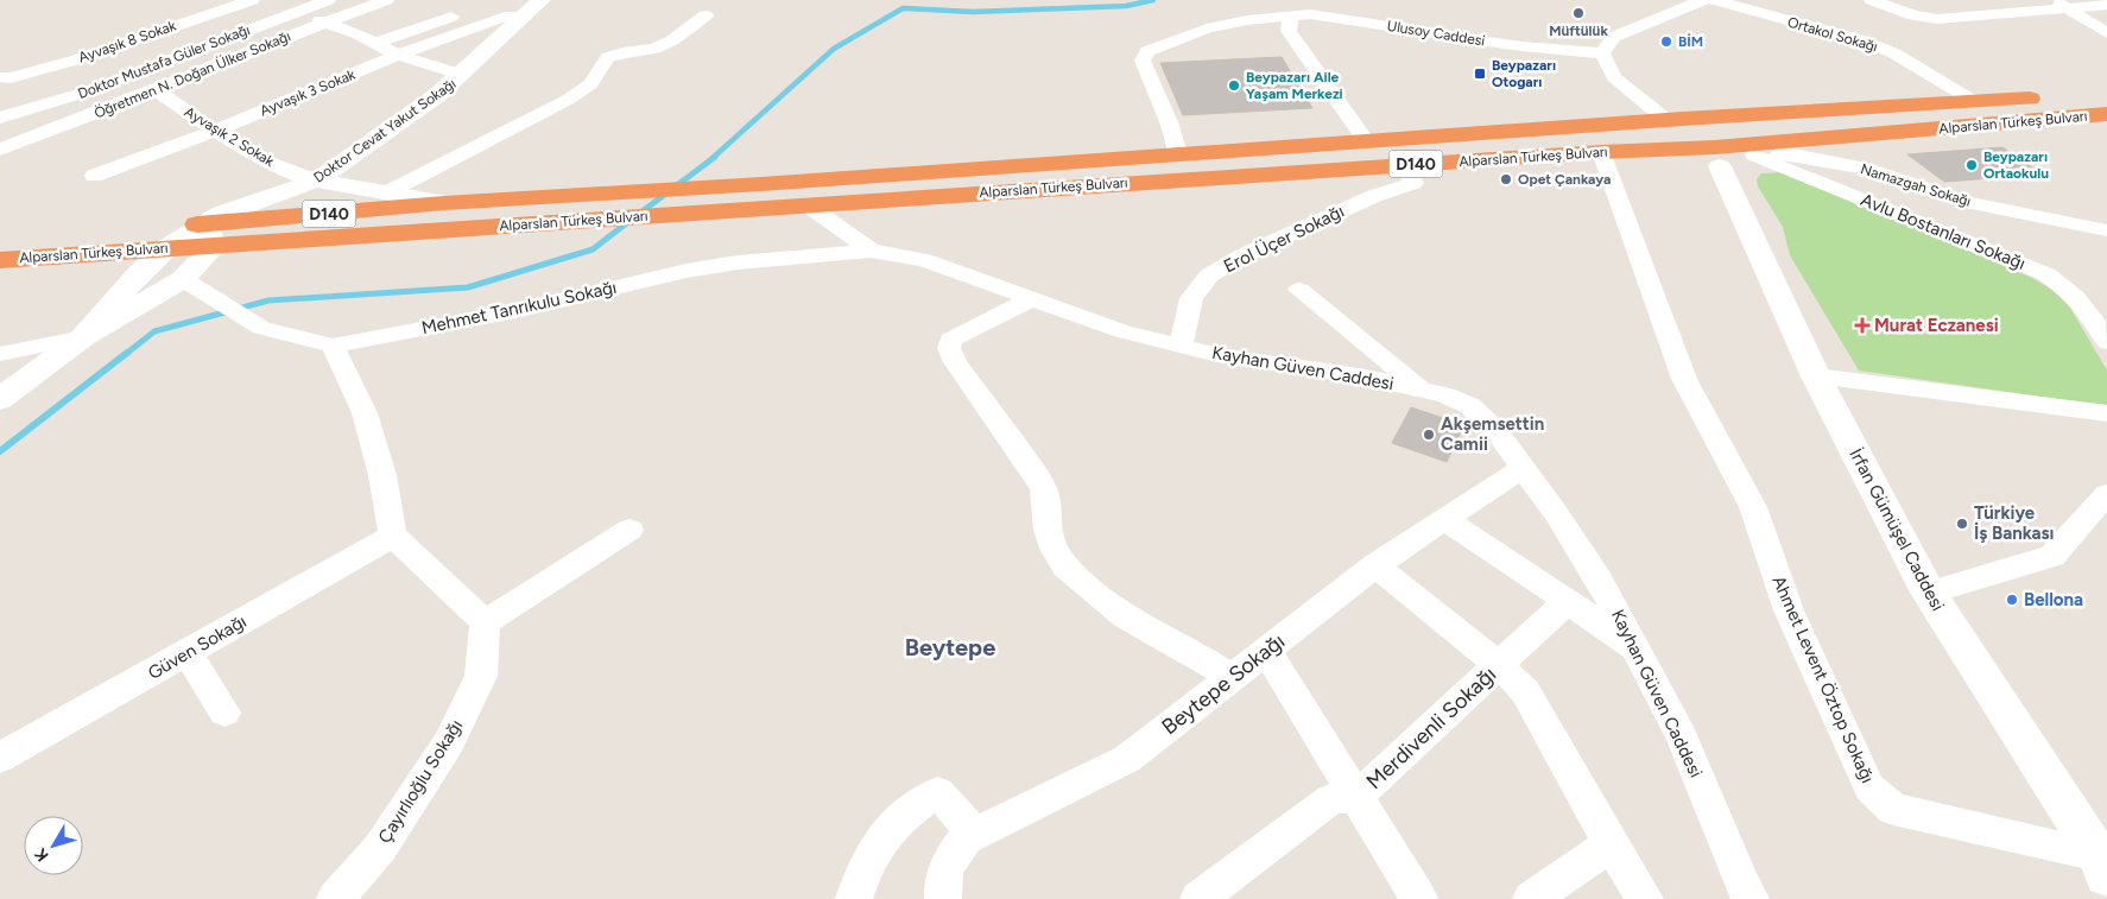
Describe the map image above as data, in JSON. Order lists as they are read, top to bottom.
{
  "streets": {
    "highway": ["Alparslan Türkeş Bulvarı", "D140"],
    "street": [
      "Ulusoy Caddesi",
      "Ortakol Sokağı",
      "Ayvaşık 8 Sokak",
      "Doktor Mustafa Güler Sokağı",
      "Öğretmen N. Doğan Ülker Sokağı",
      "Ayvaşık 3 Sokak",
      "Doktor Cevat Yakut Sokağı",
      "Ayvaşık 2 Sokak",
      "Namazgah Sokağı",
      "Avlu Bostanları Sokağı",
      "Erol Üçer Sokağı",
      "Mehmet Tanrıkulu Sokağı",
      "Kayhan Güven Caddesi",
      "İrfan Gümüşel Caddesi",
      "Güven Sokağı",
      "Ahmet Levent Öztop Sokağı",
      "Beytepe Sokağı",
      "Merdivenli Sokağı",
      "Çayırlıoğlu Sokağı"
    ]
  },
  "crossings": [
    ["Ulusoy Caddesi", "Alparslan Türkeş Bulvarı"],
    ["Ortakol Sokağı", "Alparslan Türkeş Bulvarı"],
    ["Öğretmen N. Doğan Ülker Sokağı", "Ayvaşık 2 Sokak"],
    ["Ayvaşık 3 Sokak", "Doktor Cevat Yakut Sokağı"],
    ["Ayvaşık 3 Sokak", "Ayvaşık 2 Sokak"],
    ["Alparslan Türkeş Bulvarı", "Doktor Cevat Yakut Sokağı"],
    ["Alparslan Türkeş Bulvarı", "Ayvaşık 2 Sokak"],
    ["Alparslan Türkeş Bulvarı", "Namazgah Sokağı"],
    ["Alparslan Türkeş Bulvarı", "Erol Üçer Sokağı"],
    ["Alparslan Türkeş Bulvarı", "Kayhan Güven Caddesi"],
    ["Alparslan Türkeş Bulvarı", "İrfan Gümüşel Caddesi"],
    ["Alparslan Türkeş Bulvarı", "Ahmet Levent Öztop Sokağı"],
    ["Doktor Cevat Yakut Sokağı", "Ayvaşık 2 Sokak"],
    ["Namazgah Sokağı", "Avlu Bostanları Sokağı"],
    ["Namazgah Sokağı", "İrfan Gümüşel Caddesi"],
    ["Erol Üçer Sokağı", "Kayhan Güven Caddesi"],
    ["Mehmet Tanrıkulu Sokağı", "Kayhan Güven Caddesi"],
    ["Kayhan Güven Caddesi", "Beytepe Sokağı"],
    ["İrfan Gümüşel Caddesi", "Ahmet Levent Öztop Sokağı"]
  ],
  "districts": ["Beytepe"],
  "places": {
    "other": [
      "Müftülük",
      "BİM",
      "Beypazarı Aile Yaşam Merkezi",
      "Beypazarı Ortaokulu",
      "Opet Çankaya",
      "Akşemsettin Camii",
      "Türkiye İş Bankası",
      "Bellona"
    ],
    "transit": ["Beypazarı Otogarı"],
    "health": ["Murat Eczanesi"]
  },
  "north": "bottom left"
}
